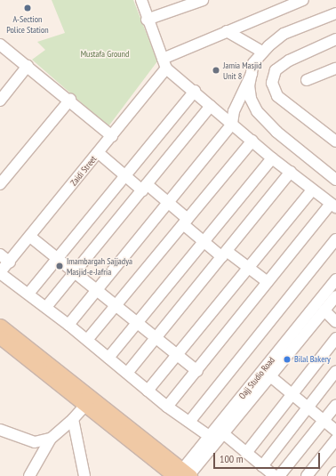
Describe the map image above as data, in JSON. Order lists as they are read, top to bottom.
{
  "streets": {
    "street": ["Zaidi Street", "Oajj Studio Road"]
  },
  "parks": ["Mustafa Ground"],
  "places": [
    "A-Section Police Station",
    "Jamia Masjid Unit 8",
    "Imambargah Sajjadya Masjid-e-Jafria",
    "Bilal Bakery"
  ],
  "scale_bar": "100 m"
}
